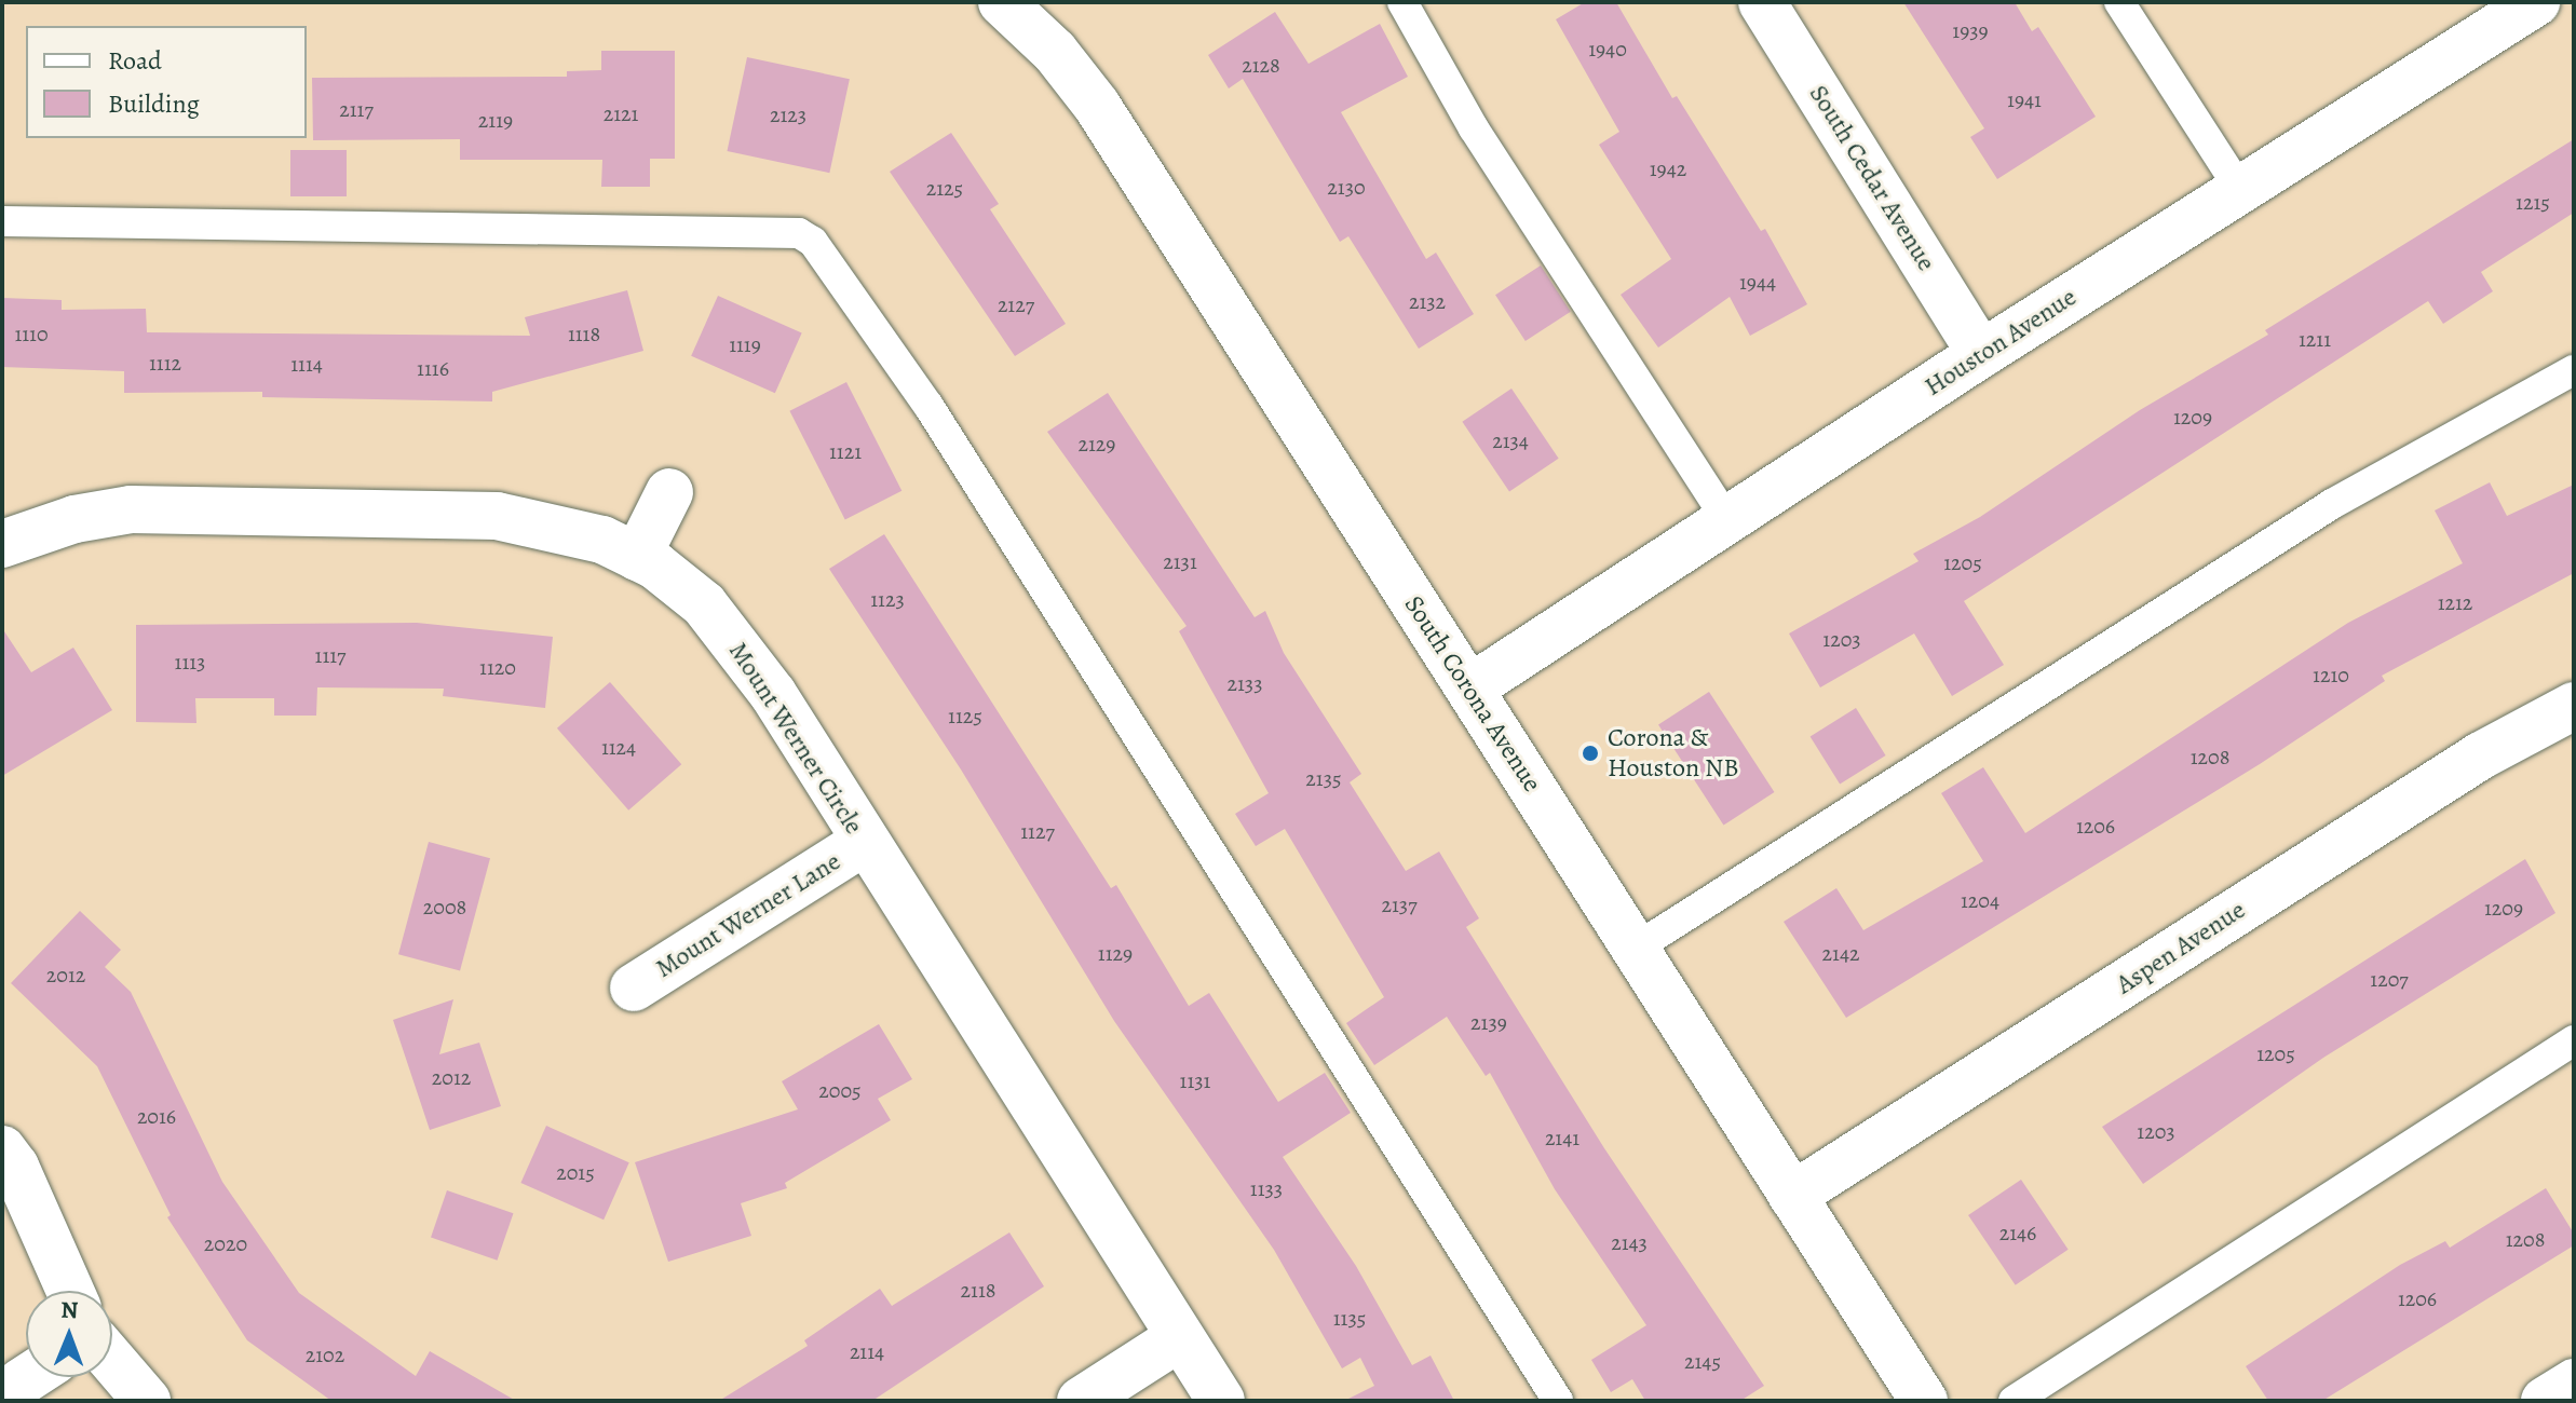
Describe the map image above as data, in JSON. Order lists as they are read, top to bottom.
{
  "streets": {
    "street": [
      "South Cedar Avenue",
      "Houston Avenue",
      "South Corona Avenue",
      "Mount Werner Circle",
      "Mount Werner Lane",
      "Aspen Avenue"
    ]
  },
  "crossings": [
    ["South Cedar Avenue", "Houston Avenue"],
    ["Houston Avenue", "South Corona Avenue"],
    ["South Corona Avenue", "Aspen Avenue"],
    ["Mount Werner Circle", "Mount Werner Lane"]
  ],
  "places": ["Corona & Houston NB"],
  "house_numbers": [
    "1939",
    "1940",
    "2128",
    "1941",
    "2117",
    "2121",
    "2123",
    "2119",
    "1942",
    "2130",
    "2125",
    "1215",
    "1944",
    "2132",
    "2127",
    "1110",
    "1118",
    "1211",
    "1119",
    "1112",
    "1114",
    "1116",
    "1209",
    "2134",
    "2129",
    "1121",
    "2131",
    "1205",
    "1123",
    "1212",
    "1203",
    "1117",
    "1113",
    "1120",
    "1210",
    "2133",
    "1125",
    "1124",
    "1208",
    "2135",
    "1206",
    "1127",
    "1204",
    "2137",
    "2008",
    "1209",
    "1129",
    "2142",
    "2012",
    "1207",
    "2139",
    "1205",
    "2012",
    "1131",
    "2005",
    "2016",
    "1203",
    "2141",
    "2015",
    "1133",
    "2146",
    "1208",
    "2143",
    "2020",
    "2118",
    "1206",
    "1135",
    "2114",
    "2102",
    "2145"
  ],
  "legend": ["Road", "Building"],
  "north": "top"
}
